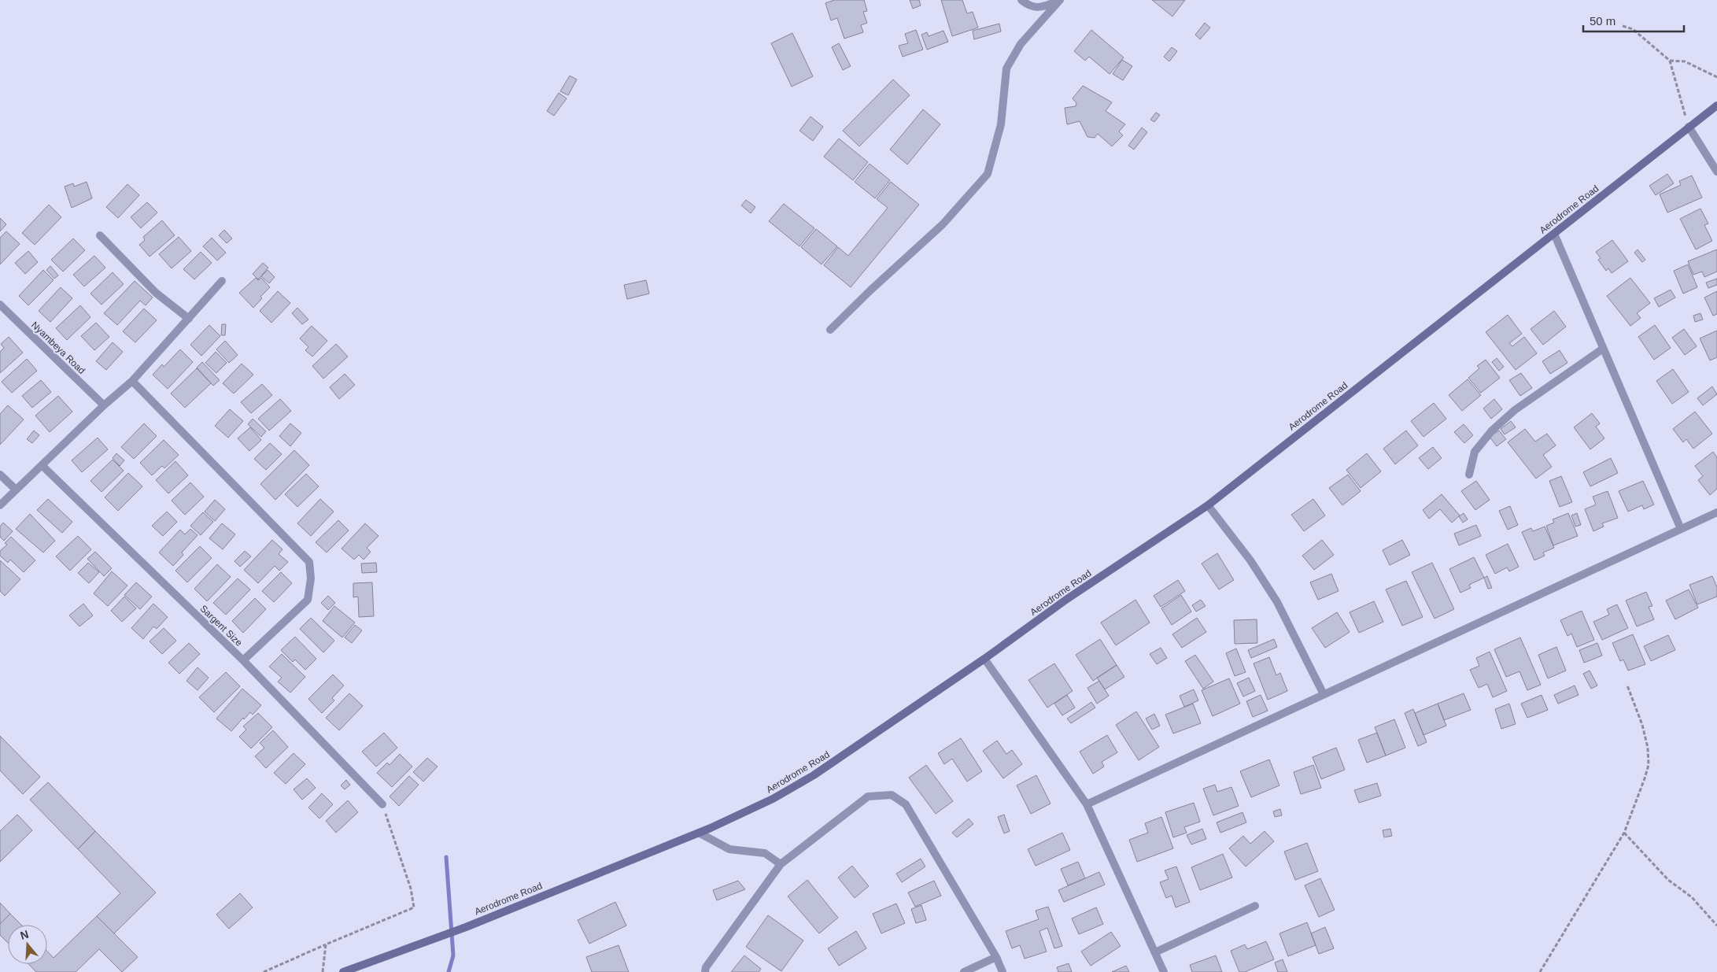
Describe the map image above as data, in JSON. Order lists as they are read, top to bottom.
{
  "streets": {
    "street": ["Aerodrome Road", "Nyambeya Road", "Sargent Size"]
  },
  "scale_bar": "50 m",
  "north": "top"
}
